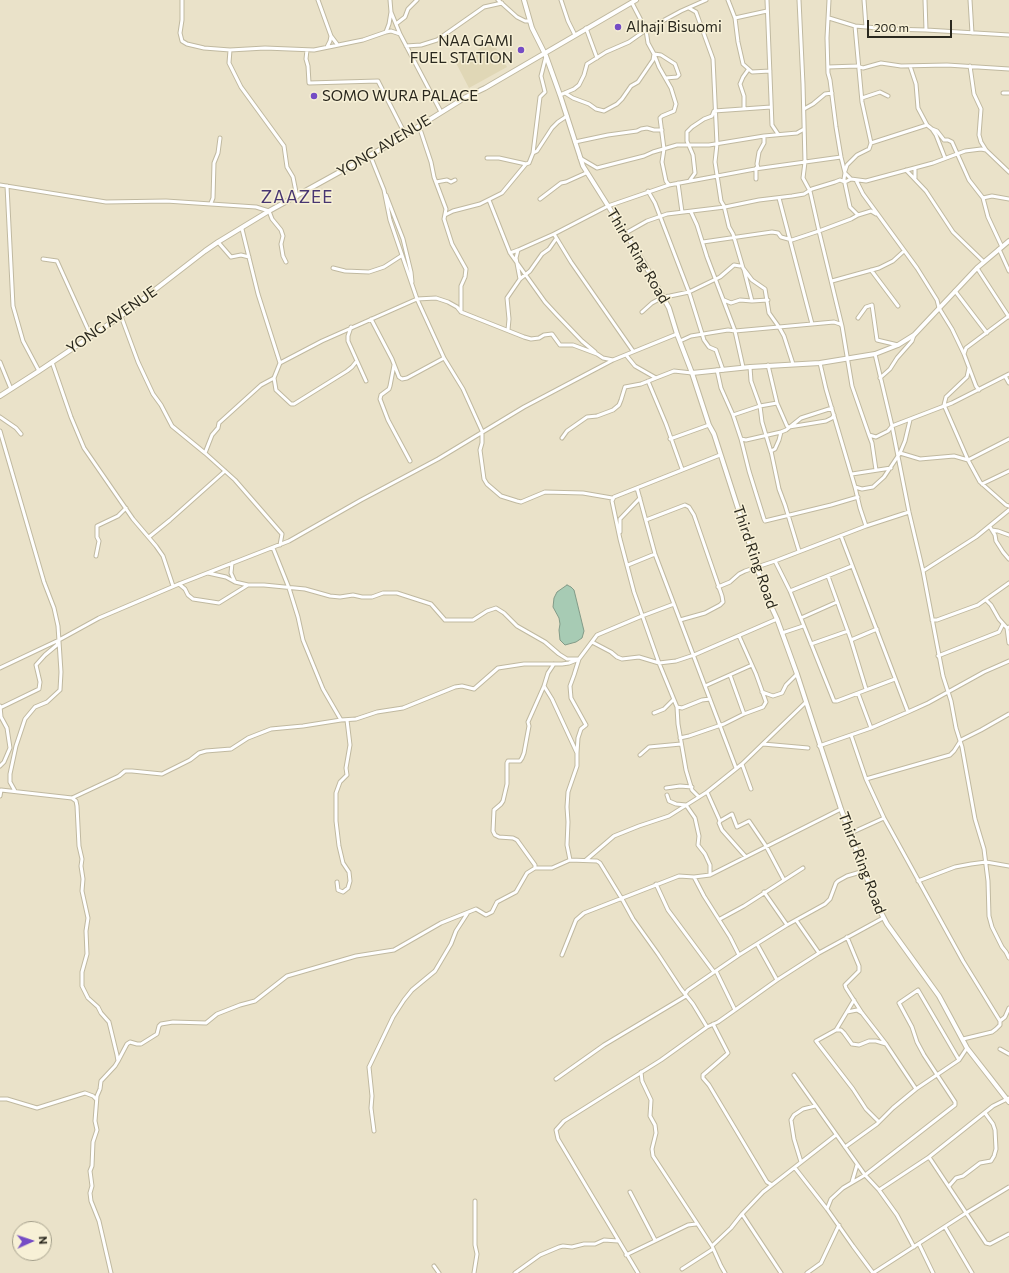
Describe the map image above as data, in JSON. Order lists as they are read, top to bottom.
{
  "streets": {
    "street": ["YONG AVENUE", "Third Ring Road"]
  },
  "crossings": [
    ["YONG AVENUE", "Third Ring Road"]
  ],
  "districts": ["ZAAZEE"],
  "places": ["Alhaji Bisuomi", "NAA GAMI FUEL STATION", "SOMO WURA PALACE"],
  "scale_bar": "200 m",
  "north": "right"
}
